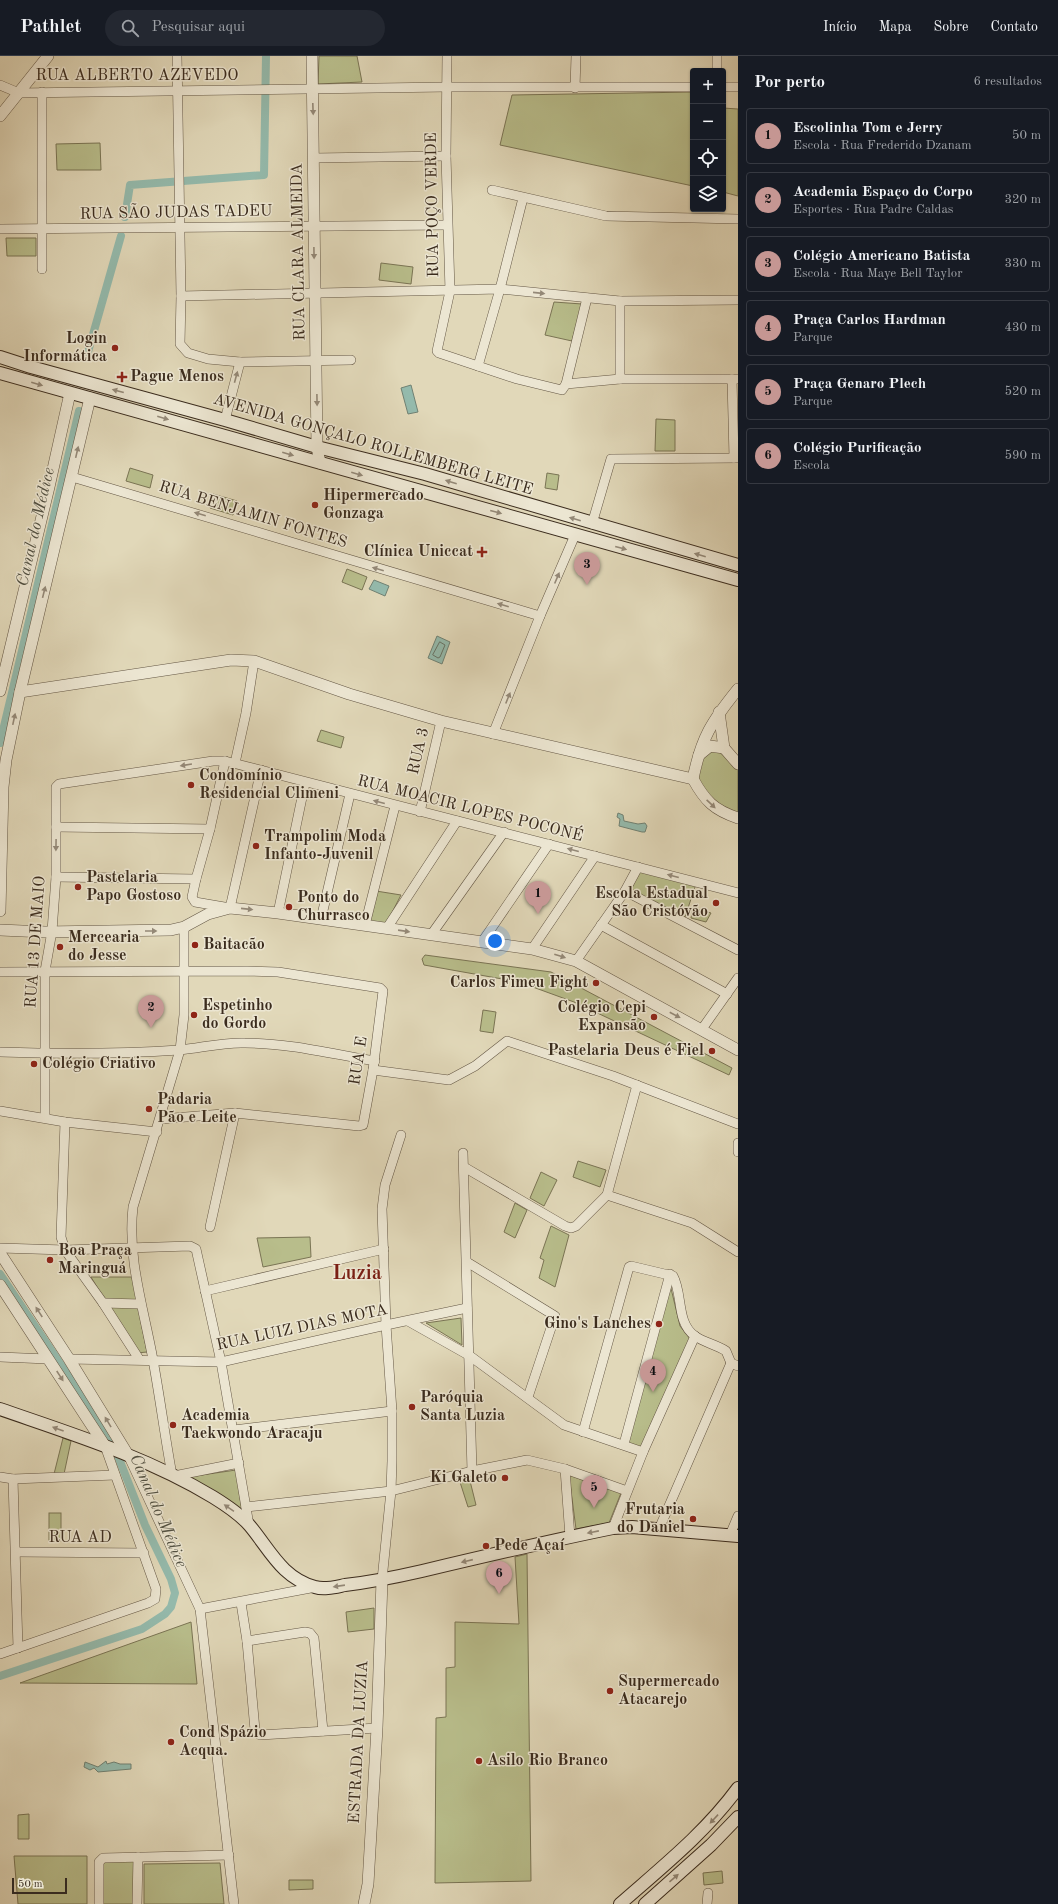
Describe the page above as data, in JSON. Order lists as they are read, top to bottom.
{
  "streets": {
    "main road": ["AVENIDA GONÇALO ROLLEMBERG LEITE"],
    "street": [
      "RUA ALBERTO AZEVEDO",
      "RUA POÇO VERDE",
      "RUA SÃO JUDAS TADEU",
      "RUA CLARA ALMEIDA",
      "RUA BENJAMIN FONTES",
      "RUA 3",
      "RUA MOACIR LOPES POCONÉ",
      "RUA 13 DE MAIO",
      "RUA E",
      "RUA LUIZ DIAS MOTA",
      "RUA AD",
      "ESTRADA DA LUZIA"
    ]
  },
  "crossings": [
    ["RUA ALBERTO AZEVEDO", "RUA CLARA ALMEIDA"],
    ["RUA POÇO VERDE", "RUA SÃO JUDAS TADEU"],
    ["RUA SÃO JUDAS TADEU", "RUA CLARA ALMEIDA"],
    ["RUA CLARA ALMEIDA", "AVENIDA GONÇALO ROLLEMBERG LEITE"],
    ["RUA 3", "RUA MOACIR LOPES POCONÉ"],
    ["RUA MOACIR LOPES POCONÉ", "RUA 13 DE MAIO"]
  ],
  "one_way": ["RUA CLARA ALMEIDA", "RUA BENJAMIN FONTES"],
  "districts": ["Luzia"],
  "water": ["Canal do Médice"],
  "places": {
    "other": [
      "Login Informática",
      "Hipermercado Gonzaga",
      "Condomínio Residencial Climeni",
      "Trampolim Moda Infanto-Juvenil",
      "Pastelaria Papo Gostoso",
      "Escola Estadual São Cristóvão",
      "Ponto do Churrasco",
      "Baitacão",
      "Mercearia do Jesse",
      "Carlos Fimeu Fight",
      "Espetinho do Gordo",
      "Colégio Cepi Expansão",
      "Pastelaria Deus é Fiel",
      "Colégio Criativo",
      "Padaria Pão e Leite",
      "Boa Praça Maringuá",
      "Gino's Lanches",
      "Paróquia Santa Luzia",
      "Academia Taekwondo Aracaju",
      "Ki Galeto",
      "Frutaria do Daniel",
      "Pede Açaí",
      "Supermercado Atacarejo",
      "Cond Spázio Acqua.",
      "Asilo Rio Branco"
    ],
    "health": ["Pague Menos", "Clínica Uniccat"]
  },
  "scale_bar": "50 m",
  "page": {
    "header": "Pathlet",
    "search": "Pesquisar aqui",
    "nav": [
      "Início",
      "Mapa",
      "Sobre",
      "Contato"
    ],
    "heading": ["Por perto", "6 resultados"],
    "map_buttons": ["+", "−"],
    "list": [
      {
        "mark": "1",
        "name": "Escolinha Tom e Jerry",
        "note": "Escola · Rua Frederido Dzanam",
        "value": "50 m"
      },
      {
        "mark": "2",
        "name": "Academia Espaço do Corpo",
        "note": "Esportes · Rua Padre Caldas",
        "value": "320 m"
      },
      {
        "mark": "3",
        "name": "Colégio Americano Batista",
        "note": "Escola · Rua Maye Bell Taylor",
        "value": "330 m"
      },
      {
        "mark": "4",
        "name": "Praça Carlos Hardman",
        "note": "Parque",
        "value": "430 m"
      },
      {
        "mark": "5",
        "name": "Praça Genaro Plech",
        "note": "Parque",
        "value": "520 m"
      },
      {
        "mark": "6",
        "name": "Colégio Purificação",
        "note": "Escola",
        "value": "590 m"
      }
    ],
    "pins": [
      "3",
      "1",
      "2",
      "4",
      "5",
      "6"
    ],
    "scale": "50 m"
  }
}
